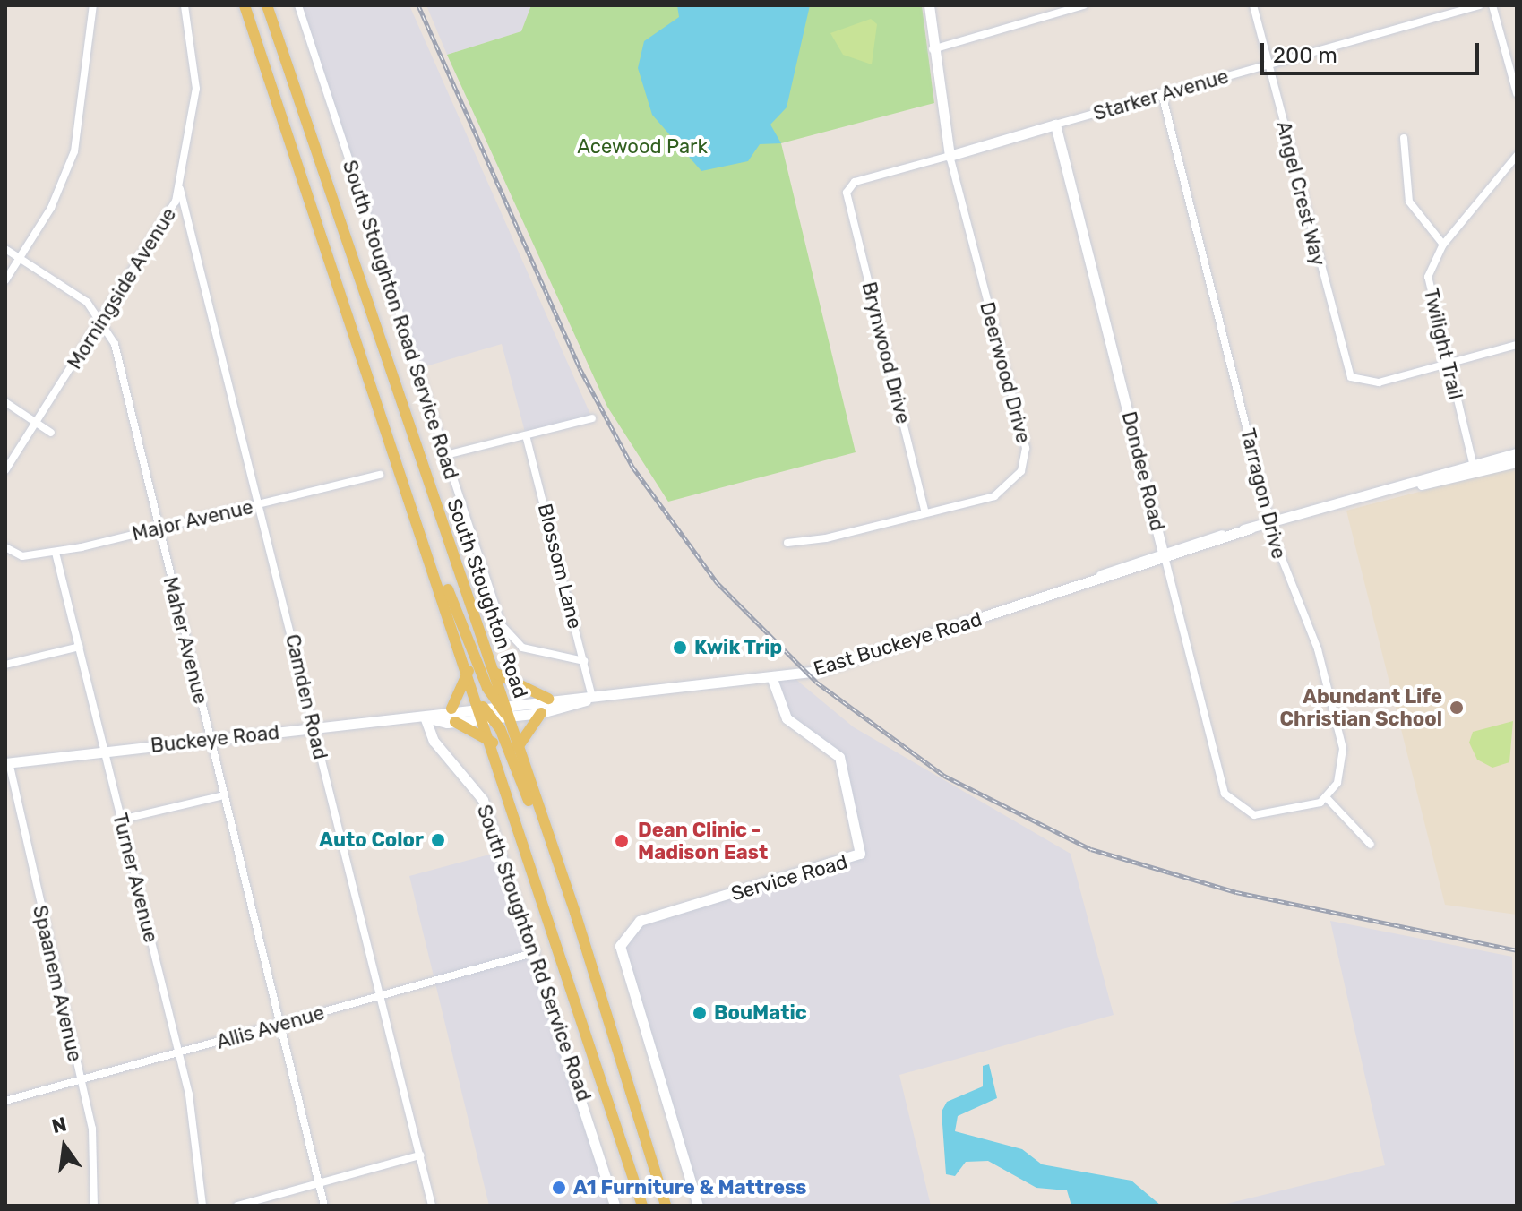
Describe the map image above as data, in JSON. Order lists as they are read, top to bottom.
{
  "streets": {
    "main road": ["South Stoughton Road"],
    "street": [
      "Starker Avenue",
      "Angel Crest Way",
      "Morningside Avenue",
      "South Stoughton Road Service Road",
      "Twilight Trail",
      "Brynwood Drive",
      "Deerwood Drive",
      "Dondee Road",
      "Tarragon Drive",
      "Major Avenue",
      "Blossom Lane",
      "Maher Avenue",
      "East Buckeye Road",
      "Camden Road",
      "Buckeye Road",
      "Turner Avenue",
      "Service Road",
      "South Stoughton Rd Service Road",
      "Spaanem Avenue",
      "Allis Avenue"
    ]
  },
  "crossings": [
    ["Starker Avenue", "Angel Crest Way"],
    ["Starker Avenue", "Brynwood Drive"],
    ["Starker Avenue", "Deerwood Drive"],
    ["Starker Avenue", "Dondee Road"],
    ["Starker Avenue", "Tarragon Drive"],
    ["Angel Crest Way", "Twilight Trail"],
    ["Morningside Avenue", "Maher Avenue"],
    ["Morningside Avenue", "Camden Road"],
    ["South Stoughton Road Service Road", "Blossom Lane"],
    ["Twilight Trail", "East Buckeye Road"],
    ["Brynwood Drive", "Deerwood Drive"],
    ["Dondee Road", "Tarragon Drive"],
    ["Dondee Road", "East Buckeye Road"],
    ["Tarragon Drive", "East Buckeye Road"],
    ["Major Avenue", "Maher Avenue"],
    ["Major Avenue", "Camden Road"],
    ["Major Avenue", "Turner Avenue"],
    ["Blossom Lane", "East Buckeye Road"],
    ["South Stoughton Road", "East Buckeye Road"],
    ["South Stoughton Road", "Buckeye Road"],
    ["Maher Avenue", "Buckeye Road"],
    ["Maher Avenue", "Allis Avenue"],
    ["East Buckeye Road", "Buckeye Road"],
    ["East Buckeye Road", "Service Road"],
    ["Camden Road", "Buckeye Road"],
    ["Camden Road", "Allis Avenue"],
    ["Buckeye Road", "Turner Avenue"],
    ["Buckeye Road", "South Stoughton Rd Service Road"],
    ["Buckeye Road", "Spaanem Avenue"],
    ["Turner Avenue", "Allis Avenue"],
    ["South Stoughton Rd Service Road", "Allis Avenue"],
    ["Spaanem Avenue", "Allis Avenue"]
  ],
  "parks": ["Acewood Park"],
  "places": [
    "Kwik Trip",
    "Abundant Life Christian School",
    "Auto Color",
    "Dean Clinic - Madison East",
    "BouMatic",
    "A1 Furniture & Mattress"
  ],
  "scale_bar": "200 m",
  "north": "top"
}
